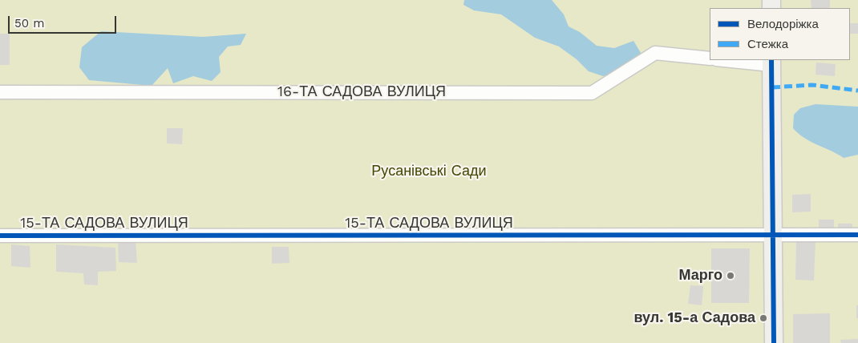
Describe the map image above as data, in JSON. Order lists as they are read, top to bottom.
{
  "streets": {
    "street": ["16-ТА САДОВА ВУЛИЦЯ", "15-ТА САДОВА ВУЛИЦЯ"]
  },
  "parks": ["Русанівські Сади"],
  "places": ["Марго", "вул. 15-а Садова"],
  "legend": ["Велодоріжка", "Стежка"],
  "scale_bar": "50 m"
}
